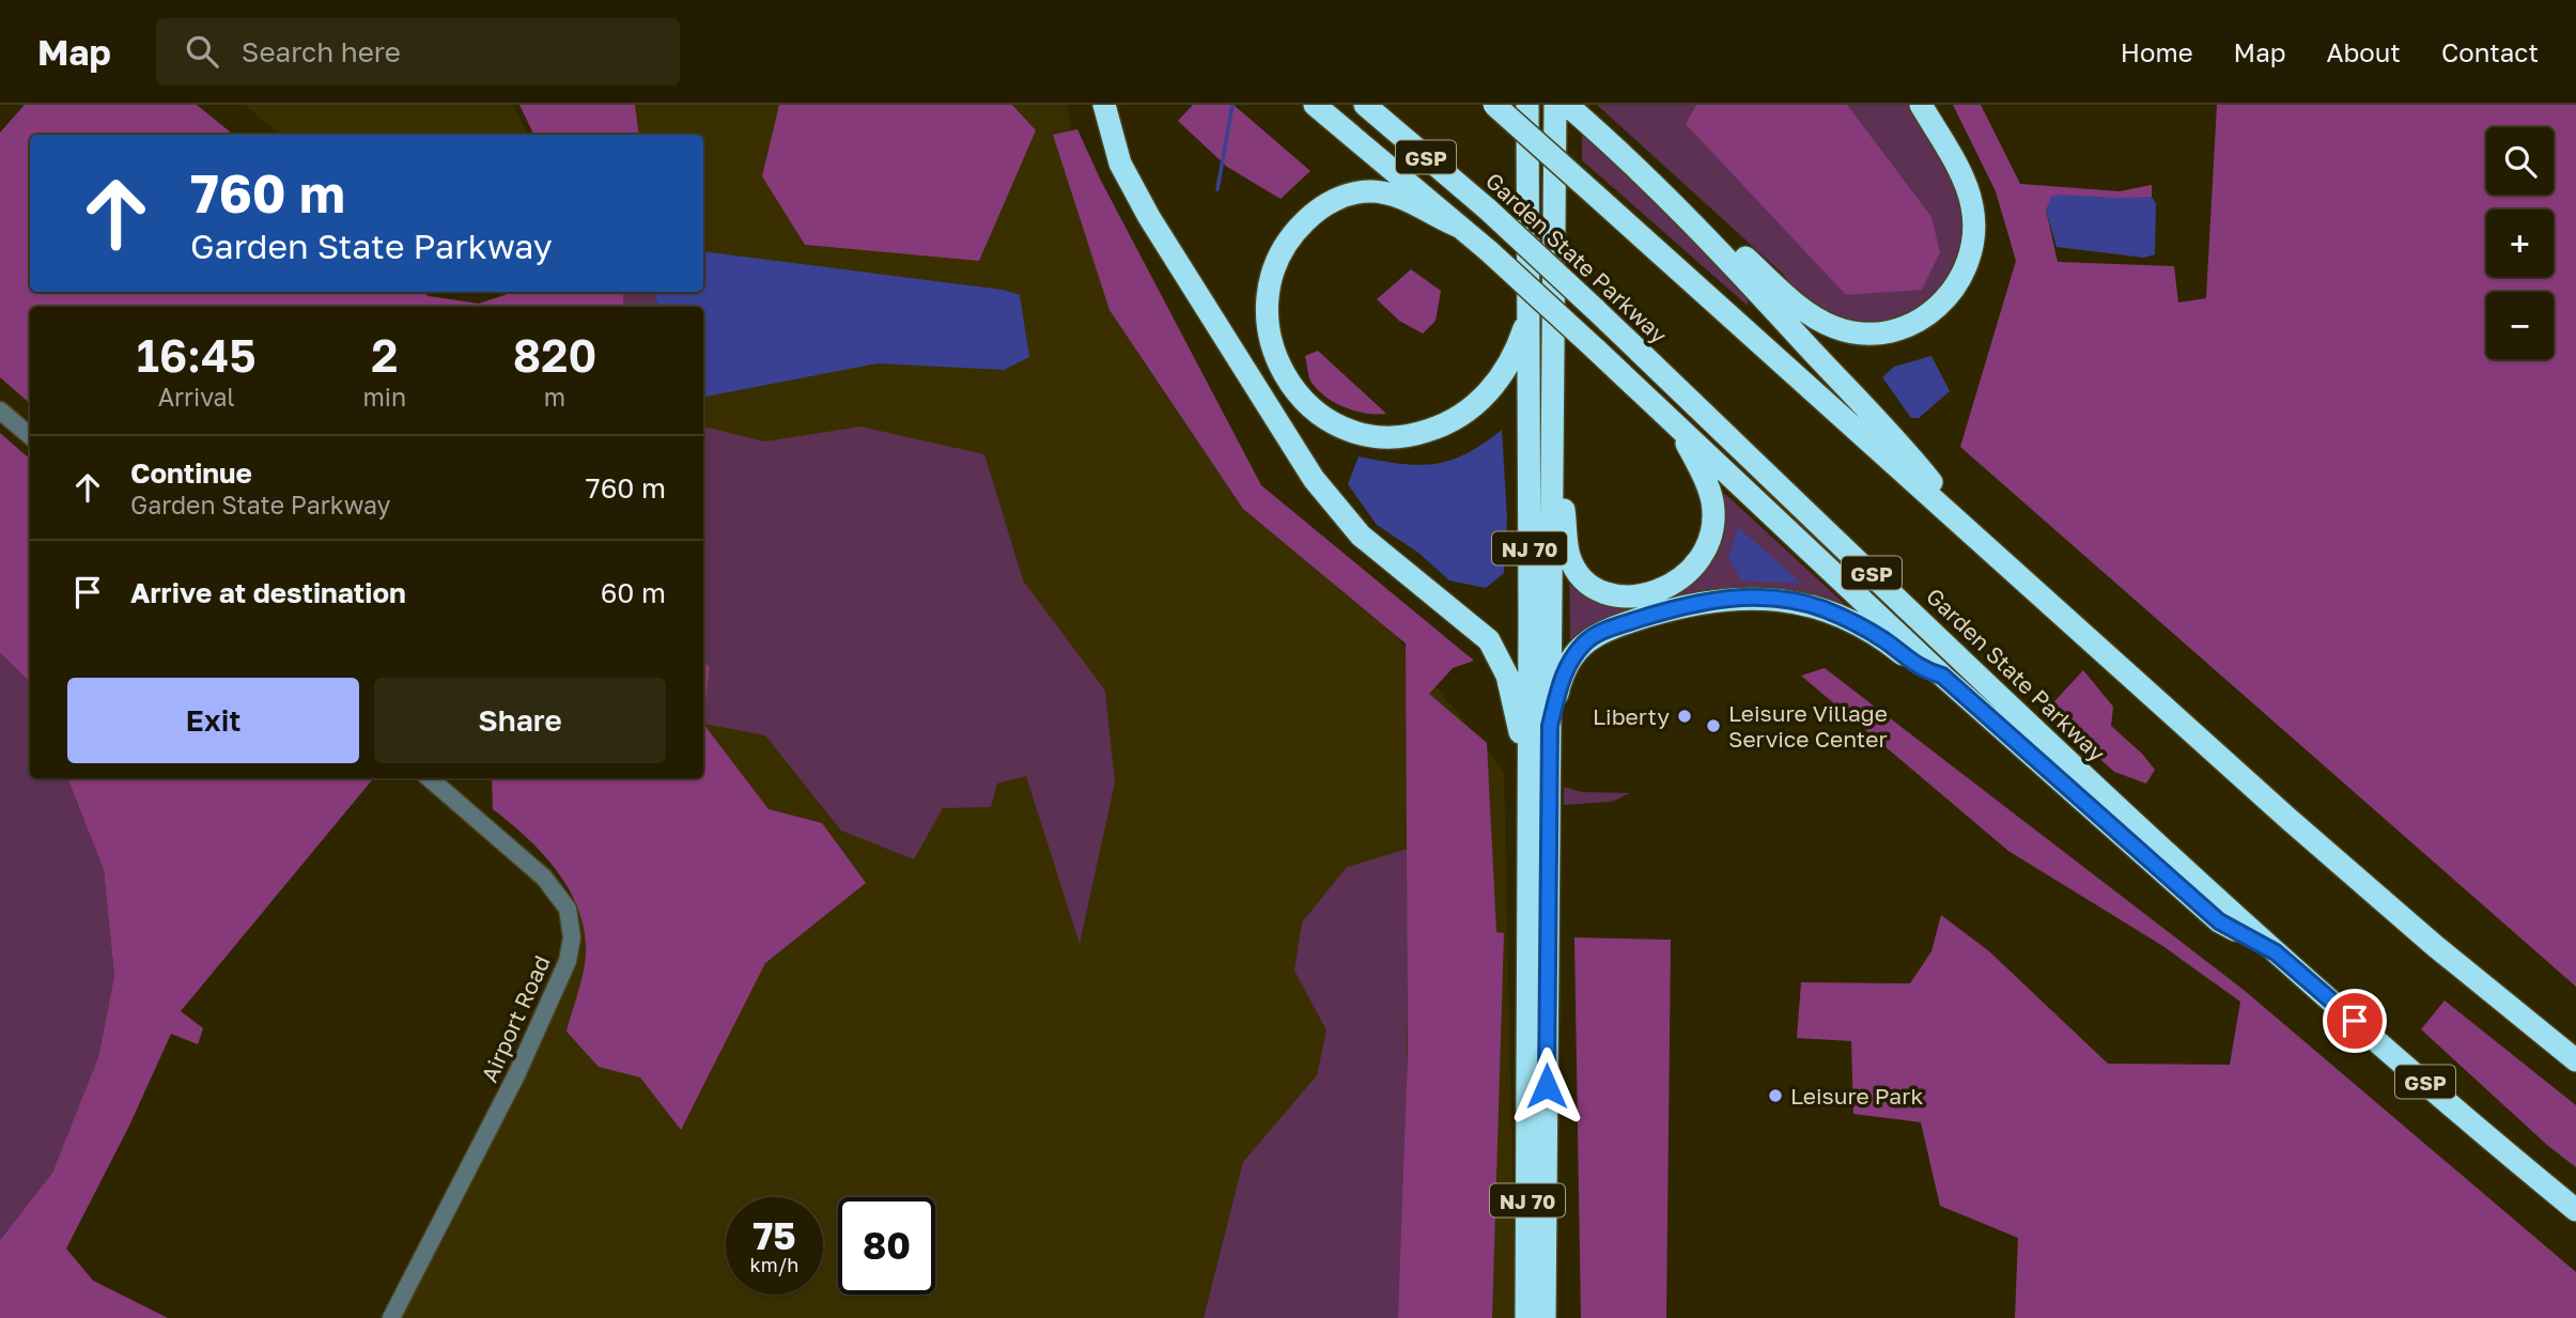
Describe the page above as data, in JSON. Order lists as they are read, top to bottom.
{
  "streets": {
    "highway": ["GSP", "Garden State Parkway", "NJ 70"],
    "street": ["Airport Road"]
  },
  "places": ["Liberty", "Leisure Village Service Center", "Leisure Park"],
  "page": {
    "header": "Map",
    "search": "Search here",
    "nav": [
      "Home",
      "Map",
      "About",
      "Contact"
    ],
    "map_buttons": ["+", "−"],
    "turn": ["760 m", "Garden State Parkway"],
    "eta": [
      "16:45",
      "Arrival",
      "2",
      "min",
      "820",
      "m"
    ],
    "list": [
      {
        "name": "Continue",
        "note": "Garden State Parkway",
        "value": "760 m"
      },
      {
        "name": "Arrive at destination",
        "value": "60 m"
      }
    ],
    "buttons": ["Exit", "Share"],
    "speed": "75 km/h",
    "limit": "80"
  }
}
